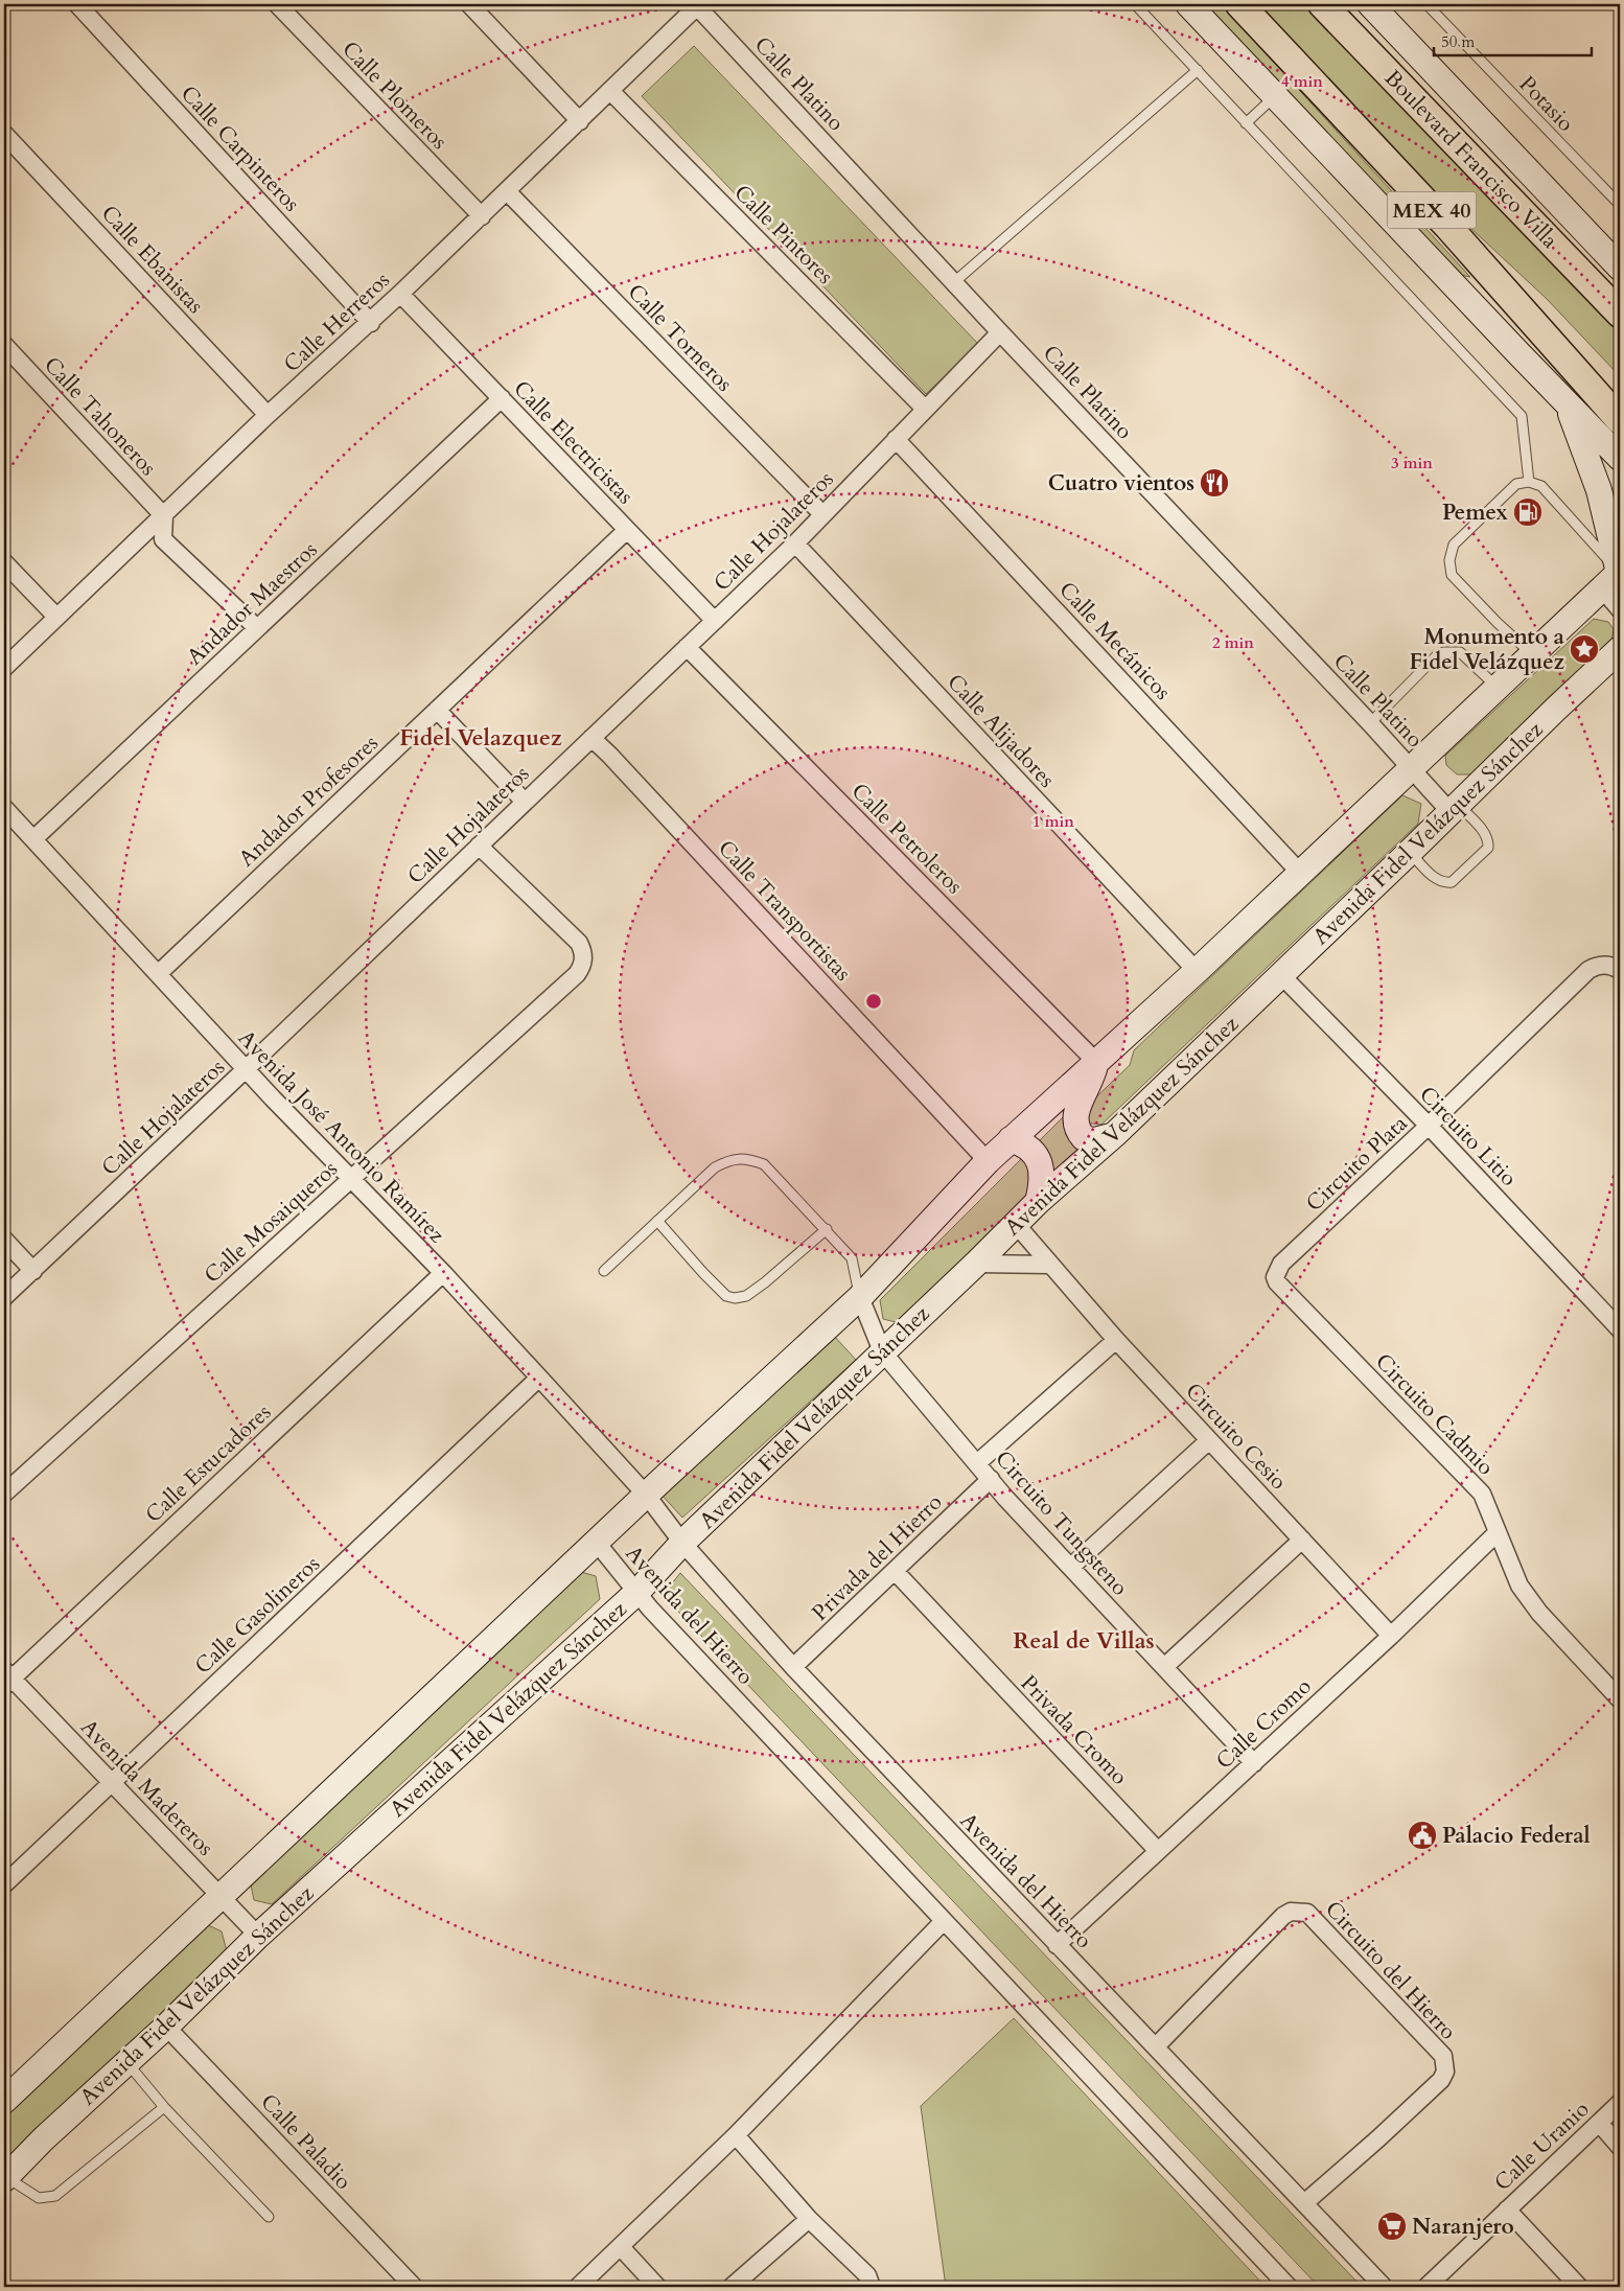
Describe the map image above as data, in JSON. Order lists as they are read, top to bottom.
{
  "streets": {
    "main road": ["Boulevard Francisco Villa", "MEX 40", "Avenida Fidel Velázquez Sánchez"],
    "street": [
      "Calle Platino",
      "Calle Plomeros",
      "Calle Carpinteros",
      "Calle Pintores",
      "Calle Ebanistas",
      "Calle Herreros",
      "Calle Torneros",
      "Calle Tahoneros",
      "Calle Electricistas",
      "Calle Hojalateros",
      "Andador Maestros",
      "Calle Mecánicos",
      "Calle Alijadores",
      "Andador Profesores",
      "Calle Petroleros",
      "Calle Transportistas",
      "Avenida José Antonio Ramírez",
      "Circuito Litio",
      "Circuito Plata",
      "Calle Mosaiqueros",
      "Circuito Cadmio",
      "Circuito Cesio",
      "Calle Estucadores",
      "Circuito Tungsteno",
      "Privada del Hierro",
      "Calle Gasolineros",
      "Avenida del Hierro",
      "Calle Cromo",
      "Privada Cromo",
      "Avenida Madereros",
      "Circuito del Hierro",
      "Calle Paladio",
      "Calle Uranio"
    ],
    "lane": ["Potasio"]
  },
  "crossings": [
    ["Calle Platino", "Calle Herreros"],
    ["Calle Platino", "Calle Hojalateros"],
    ["Calle Platino", "Avenida Fidel Velázquez Sánchez"],
    ["Calle Plomeros", "Calle Herreros"],
    ["Calle Carpinteros", "Calle Herreros"],
    ["Calle Pintores", "Calle Herreros"],
    ["Calle Pintores", "Calle Hojalateros"],
    ["Calle Ebanistas", "Calle Herreros"],
    ["Calle Herreros", "Calle Torneros"],
    ["Calle Herreros", "Calle Tahoneros"],
    ["Calle Herreros", "Calle Electricistas"],
    ["Calle Torneros", "Calle Hojalateros"],
    ["Calle Electricistas", "Calle Hojalateros"],
    ["Calle Electricistas", "Andador Maestros"],
    ["Calle Electricistas", "Andador Profesores"],
    ["Calle Hojalateros", "Calle Mecánicos"],
    ["Calle Hojalateros", "Calle Alijadores"],
    ["Calle Hojalateros", "Calle Petroleros"],
    ["Calle Hojalateros", "Calle Transportistas"],
    ["Calle Hojalateros", "Avenida José Antonio Ramírez"],
    ["Calle Hojalateros", "Calle Mosaiqueros"],
    ["Andador Maestros", "Avenida José Antonio Ramírez"],
    ["Andador Profesores", "Avenida José Antonio Ramírez"],
    ["Avenida Fidel Velázquez Sánchez", "Circuito Litio"],
    ["Avenida Fidel Velázquez Sánchez", "Circuito Cesio"],
    ["Avenida Fidel Velázquez Sánchez", "Circuito Tungsteno"],
    ["Avenida Fidel Velázquez Sánchez", "Avenida del Hierro"],
    ["Avenida Fidel Velázquez Sánchez", "Avenida Madereros"],
    ["Avenida Fidel Velázquez Sánchez", "Calle Paladio"],
    ["Avenida José Antonio Ramírez", "Calle Mosaiqueros"],
    ["Avenida José Antonio Ramírez", "Calle Estucadores"],
    ["Avenida José Antonio Ramírez", "Calle Gasolineros"],
    ["Avenida José Antonio Ramírez", "Avenida del Hierro"],
    ["Circuito Litio", "Circuito Plata"],
    ["Circuito Plata", "Circuito Cadmio"],
    ["Circuito Cadmio", "Calle Cromo"],
    ["Circuito Cesio", "Calle Cromo"],
    ["Calle Estucadores", "Avenida Madereros"],
    ["Circuito Tungsteno", "Privada del Hierro"],
    ["Circuito Tungsteno", "Calle Cromo"],
    ["Privada del Hierro", "Avenida del Hierro"],
    ["Privada del Hierro", "Privada Cromo"],
    ["Calle Gasolineros", "Avenida Madereros"],
    ["Avenida del Hierro", "Calle Cromo"],
    ["Avenida del Hierro", "Circuito del Hierro"],
    ["Calle Cromo", "Privada Cromo"]
  ],
  "districts": ["Fidel Velazquez", "Real de Villas"],
  "places": {
    "restaurant": ["Cuatro vientos"],
    "fuel station": ["Pemex"],
    "place": ["Monumento a Fidel Velázquez"],
    "public building": ["Palacio Federal"],
    "supermarket": ["Naranjero"]
  },
  "scale_bar": "50 m",
  "rings": [
    "4 min",
    "3 min",
    "2 min",
    "1 min"
  ]
}
